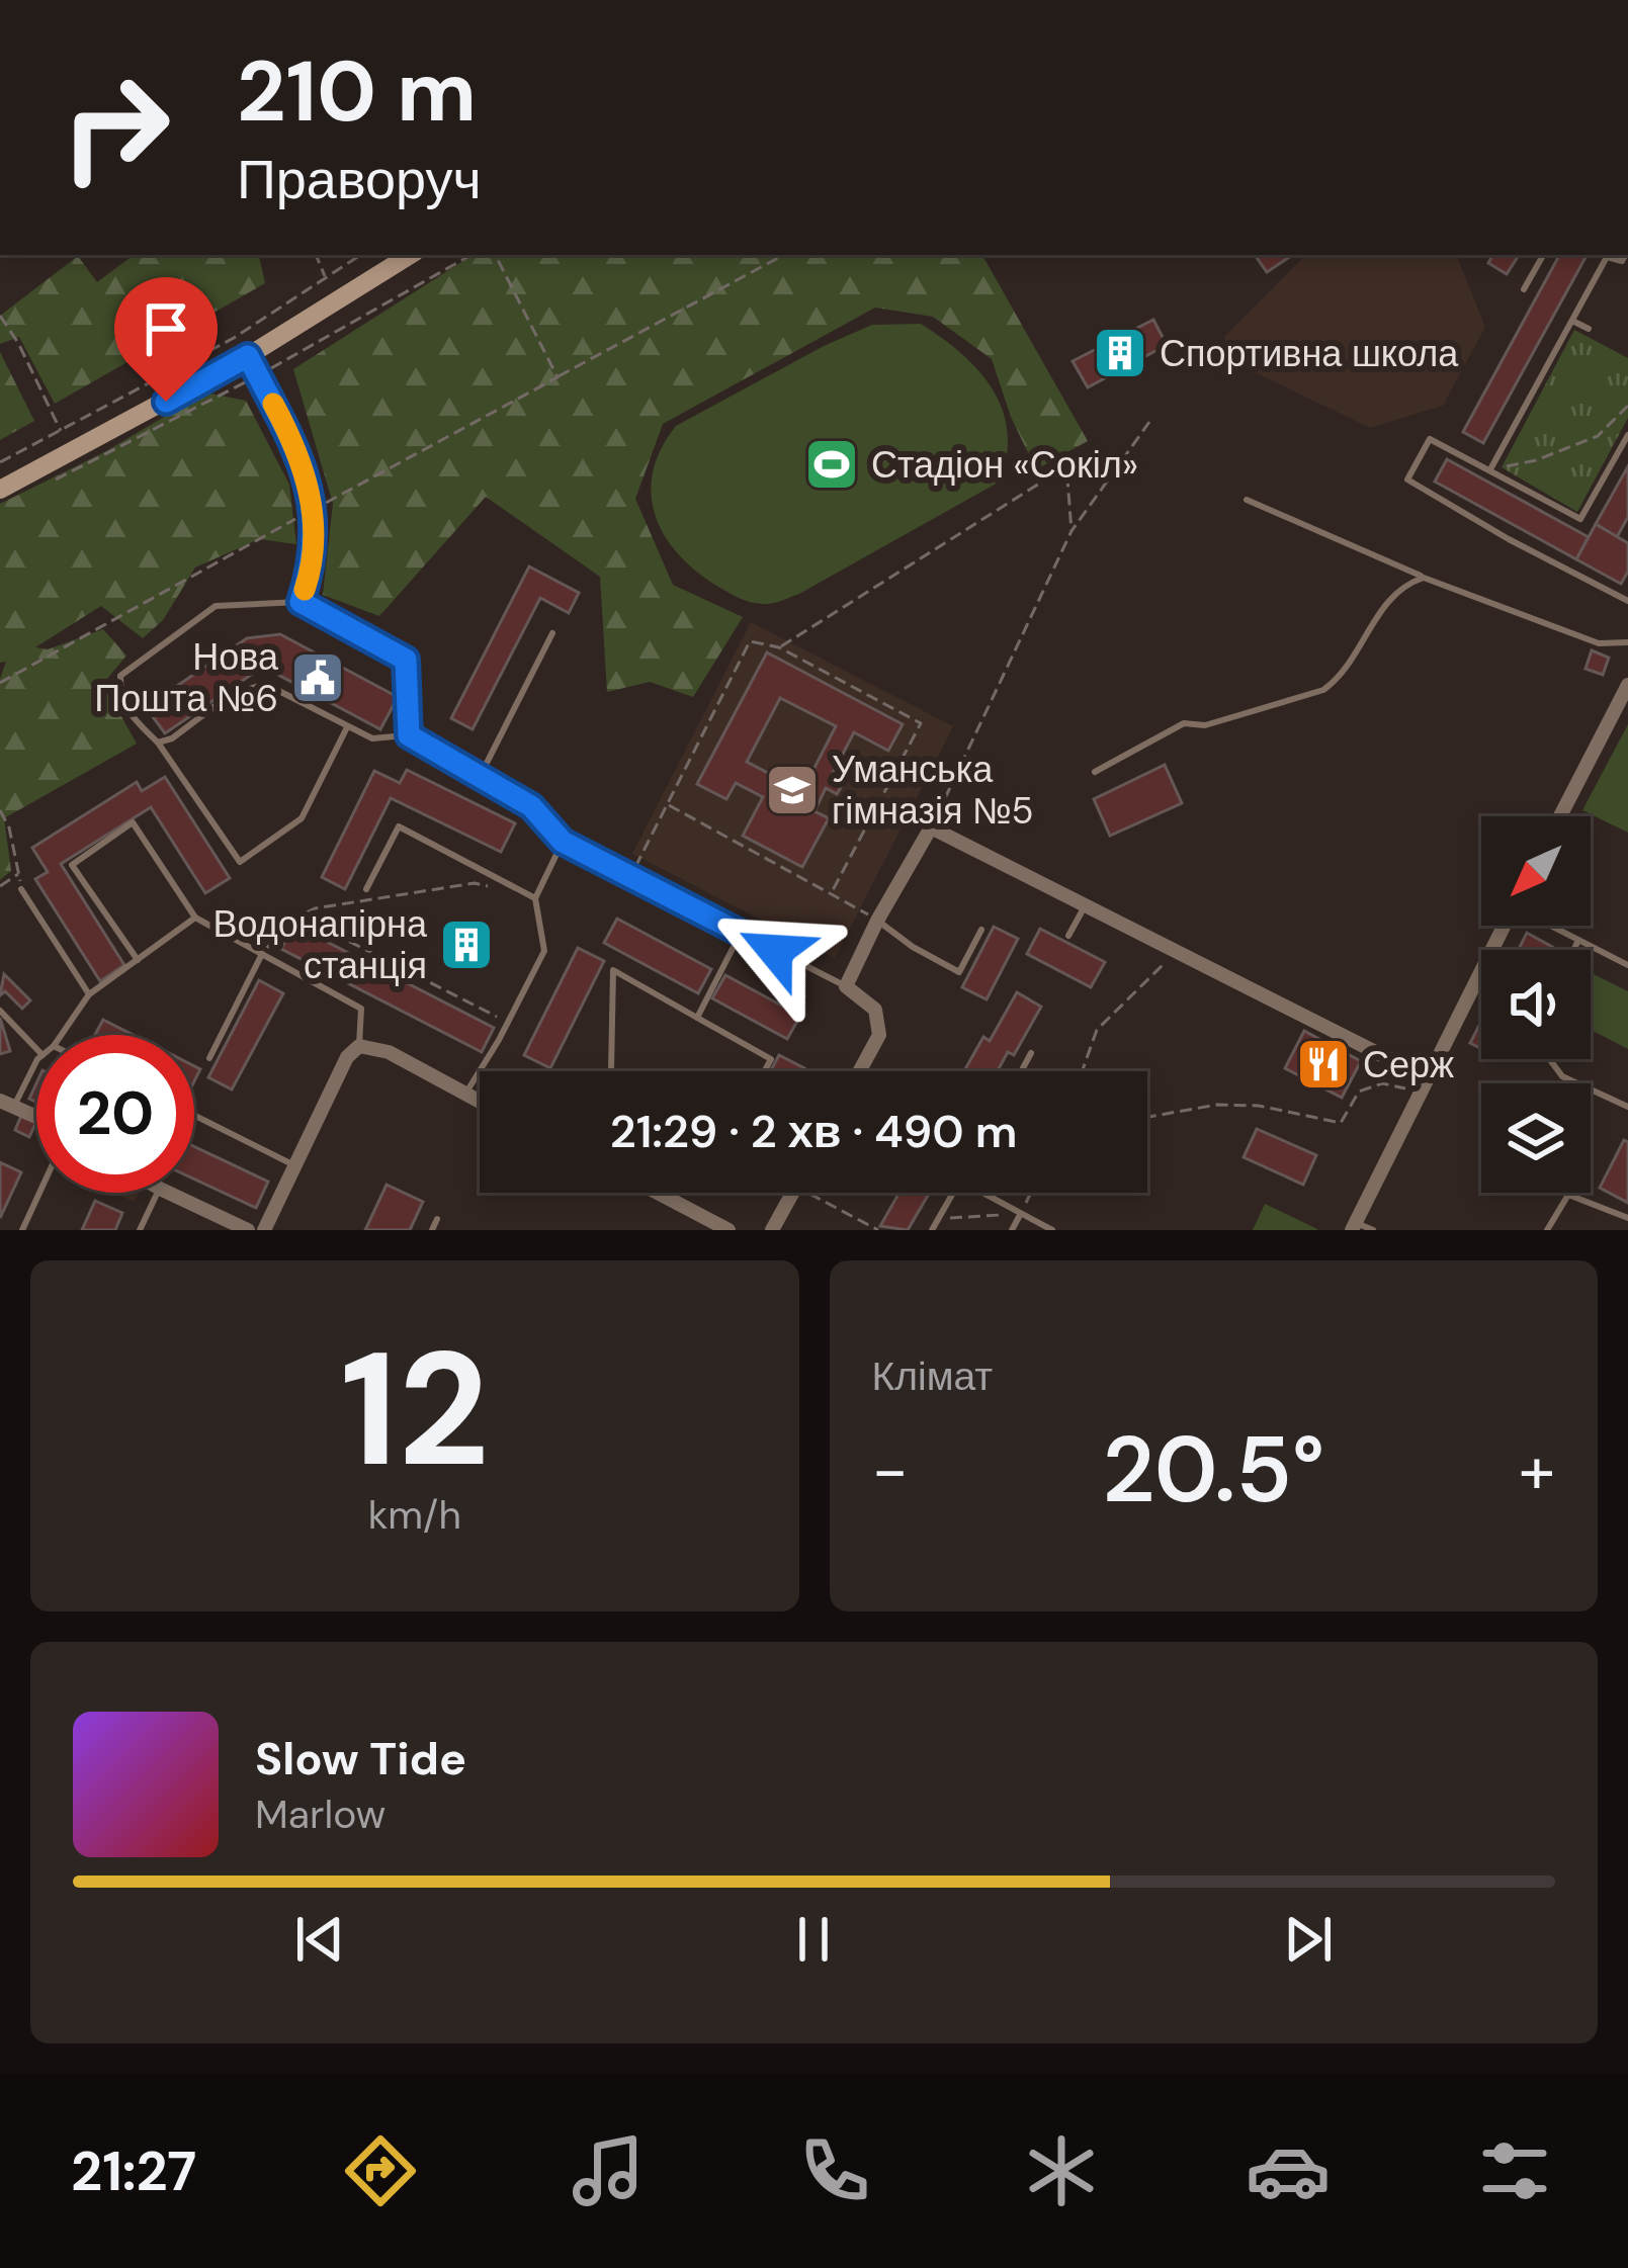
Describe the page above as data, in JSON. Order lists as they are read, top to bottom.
{
  "places": {
    "building": ["Спортивна школа", "Водонапірна станція"],
    "sports": ["Стадіон «Сокіл»"],
    "public building": ["Нова Пошта №6"],
    "school or university": ["Уманська гімназія №5"],
    "restaurant": ["Серж"]
  },
  "north": "bottom left",
  "page": {
    "turn": ["210 m", "Праворуч"],
    "limit": "20",
    "trip": "21:29 · 2 хв · 490 m",
    "tile": [
      ["12", "km/h"],
      "Клімат"
    ],
    "heat": ["−", "20.5°", "+"],
    "song": ["Slow Tide", "Marlow"],
    "tabs": "21:27"
  }
}
